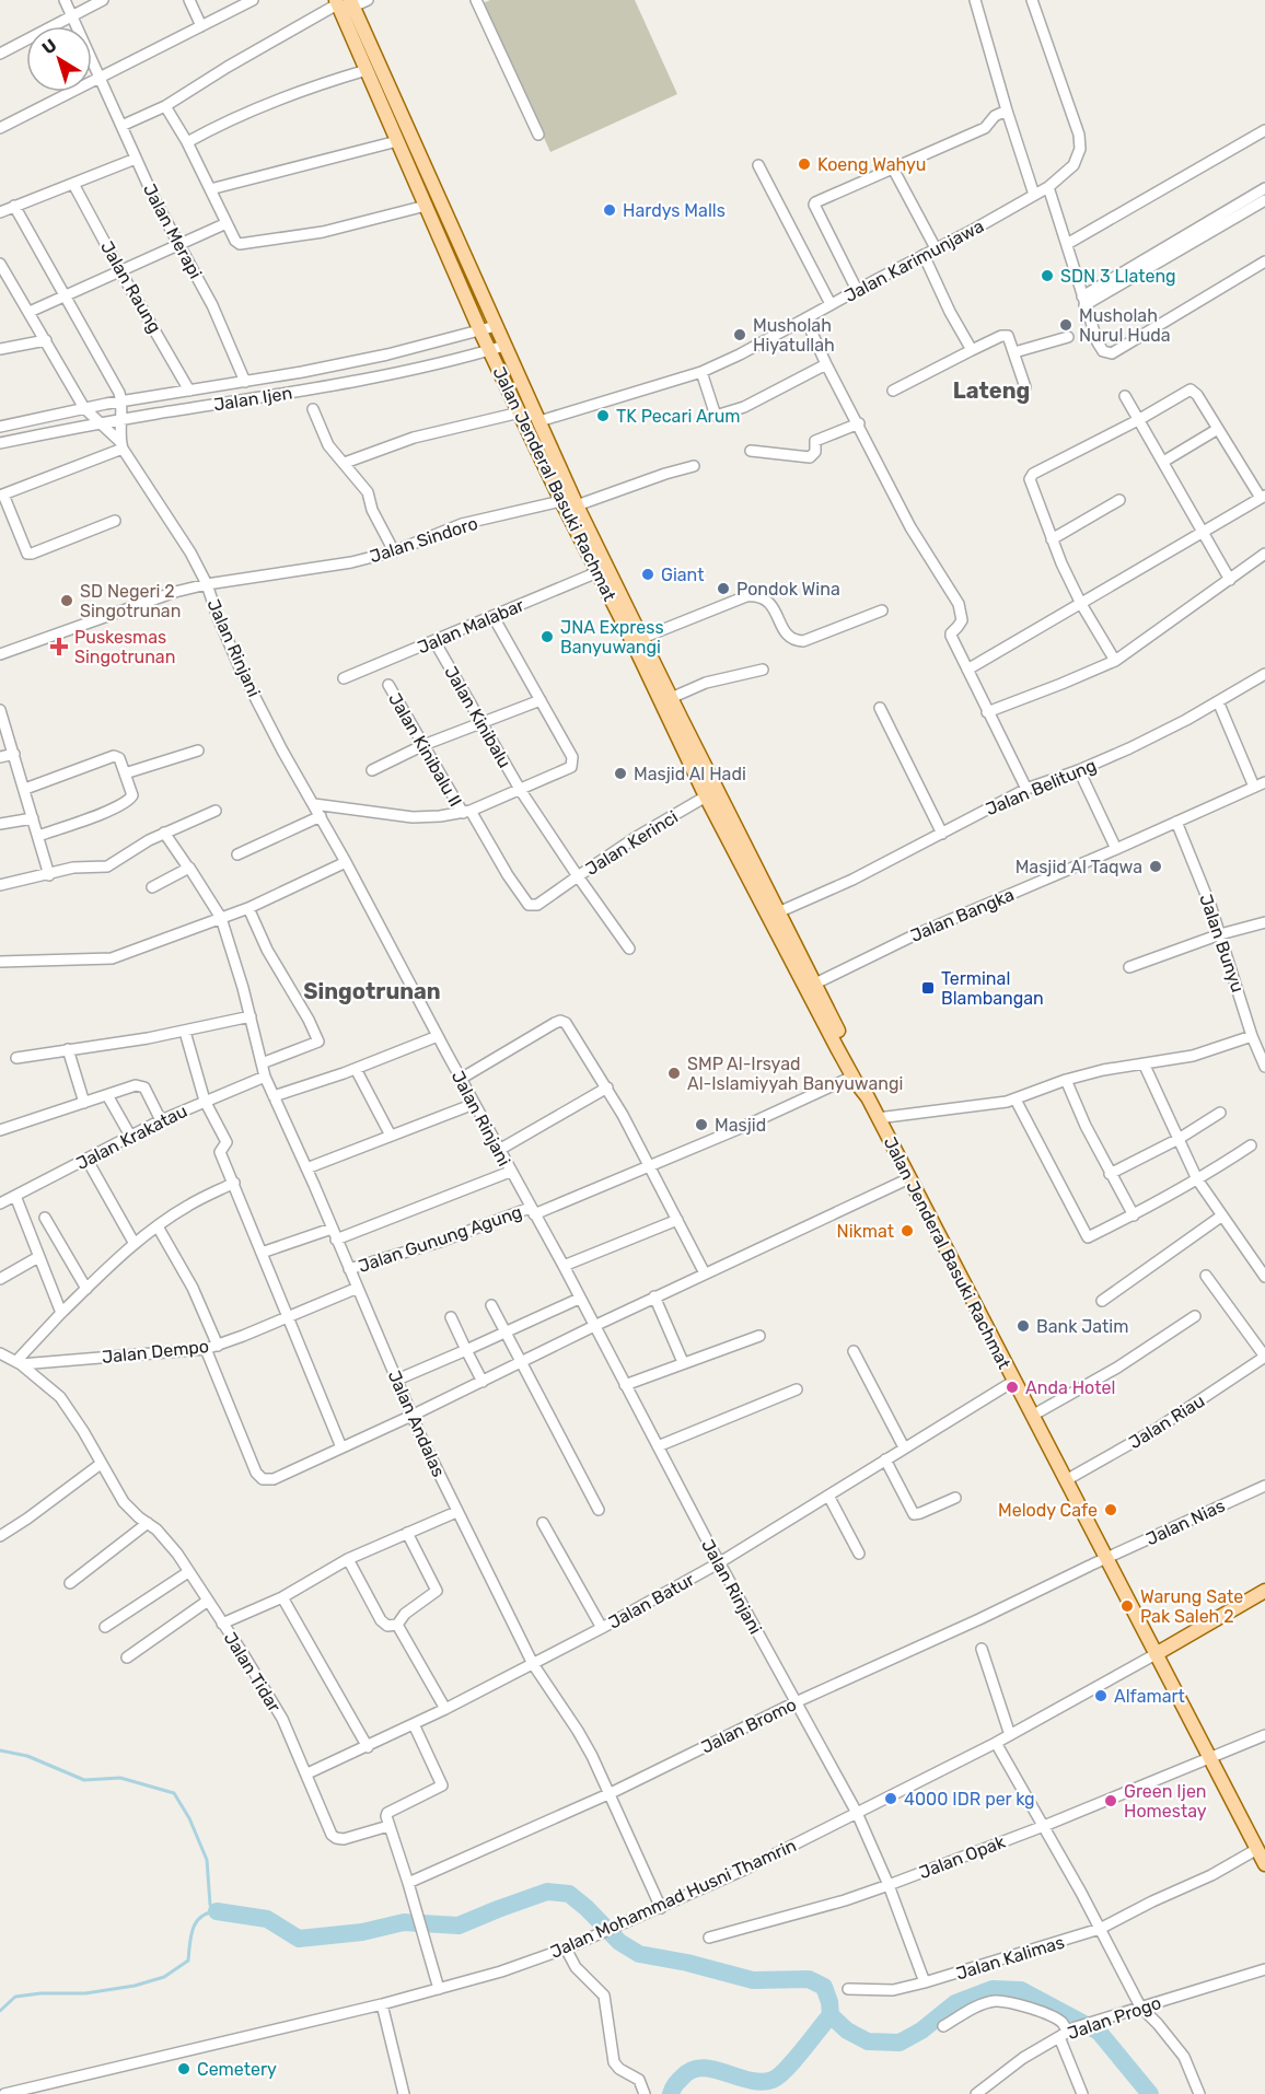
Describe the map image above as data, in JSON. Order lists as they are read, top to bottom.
{
  "streets": {
    "main road": ["Jalan Jenderal Basuki Rachmat"],
    "street": [
      "Jalan Merapi",
      "Jalan Karimunjawa",
      "Jalan Raung",
      "Jalan Ijen",
      "Jalan Sindoro",
      "Jalan Malabar",
      "Jalan Rinjani",
      "Jalan Kinibalu",
      "Jalan Kinibalu II",
      "Jalan Belitung",
      "Jalan Kerinci",
      "Jalan Bangka",
      "Jalan Bunyu",
      "Jalan Krakatau",
      "Jalan Gunung Agung",
      "Jalan Dempo",
      "Jalan Riau",
      "Jalan Andalas",
      "Jalan Nias",
      "Jalan Batur",
      "Jalan Tidar",
      "Jalan Bromo",
      "Jalan Opak",
      "Jalan Mohammad Husni Thamrin",
      "Jalan Kalimas",
      "Jalan Progo"
    ]
  },
  "crossings": [
    ["Jalan Merapi", "Jalan Ijen"],
    ["Jalan Karimunjawa", "Jalan Jenderal Basuki Rachmat"],
    ["Jalan Raung", "Jalan Ijen"],
    ["Jalan Ijen", "Jalan Jenderal Basuki Rachmat"],
    ["Jalan Ijen", "Jalan Rinjani"],
    ["Jalan Jenderal Basuki Rachmat", "Jalan Sindoro"],
    ["Jalan Jenderal Basuki Rachmat", "Jalan Malabar"],
    ["Jalan Jenderal Basuki Rachmat", "Jalan Belitung"],
    ["Jalan Jenderal Basuki Rachmat", "Jalan Kerinci"],
    ["Jalan Jenderal Basuki Rachmat", "Jalan Bangka"],
    ["Jalan Jenderal Basuki Rachmat", "Jalan Gunung Agung"],
    ["Jalan Jenderal Basuki Rachmat", "Jalan Riau"],
    ["Jalan Jenderal Basuki Rachmat", "Jalan Nias"],
    ["Jalan Jenderal Basuki Rachmat", "Jalan Batur"],
    ["Jalan Jenderal Basuki Rachmat", "Jalan Bromo"],
    ["Jalan Jenderal Basuki Rachmat", "Jalan Opak"],
    ["Jalan Jenderal Basuki Rachmat", "Jalan Mohammad Husni Thamrin"],
    ["Jalan Jenderal Basuki Rachmat", "Jalan Kalimas"],
    ["Jalan Sindoro", "Jalan Rinjani"],
    ["Jalan Malabar", "Jalan Kinibalu"],
    ["Jalan Rinjani", "Jalan Gunung Agung"],
    ["Jalan Rinjani", "Jalan Batur"],
    ["Jalan Rinjani", "Jalan Bromo"],
    ["Jalan Rinjani", "Jalan Mohammad Husni Thamrin"],
    ["Jalan Kinibalu", "Jalan Kerinci"],
    ["Jalan Kinibalu II", "Jalan Kerinci"],
    ["Jalan Bangka", "Jalan Bunyu"],
    ["Jalan Krakatau", "Jalan Andalas"],
    ["Jalan Gunung Agung", "Jalan Andalas"],
    ["Jalan Dempo", "Jalan Andalas"],
    ["Jalan Dempo", "Jalan Tidar"],
    ["Jalan Andalas", "Jalan Batur"],
    ["Jalan Andalas", "Jalan Bromo"],
    ["Jalan Andalas", "Jalan Mohammad Husni Thamrin"],
    ["Jalan Nias", "Jalan Bromo"],
    ["Jalan Batur", "Jalan Tidar"]
  ],
  "districts": ["Lateng", "Singotrunan"],
  "places": {
    "other": [
      "Koeng Wahyu",
      "Hardys Malls",
      "SDN 3 Llateng",
      "Musholah Nurul Huda",
      "Musholah Hiyatullah",
      "TK Pecari Arum",
      "Giant",
      "Pondok Wina",
      "SD Negeri 2 Singotrunan",
      "JNA Express Banyuwangi",
      "Masjid Al Hadi",
      "Masjid Al Taqwa",
      "SMP Al-Irsyad Al-Islamiyyah Banyuwangi",
      "Masjid",
      "Nikmat",
      "Bank Jatim",
      "Anda Hotel",
      "Melody Cafe",
      "Warung Sate Pak Saleh 2",
      "Alfamart",
      "4000 IDR per kg",
      "Green Ijen Homestay",
      "Cemetery"
    ],
    "health": ["Puskesmas Singotrunan"],
    "transit": ["Terminal Blambangan"]
  },
  "north": "top left"
}
